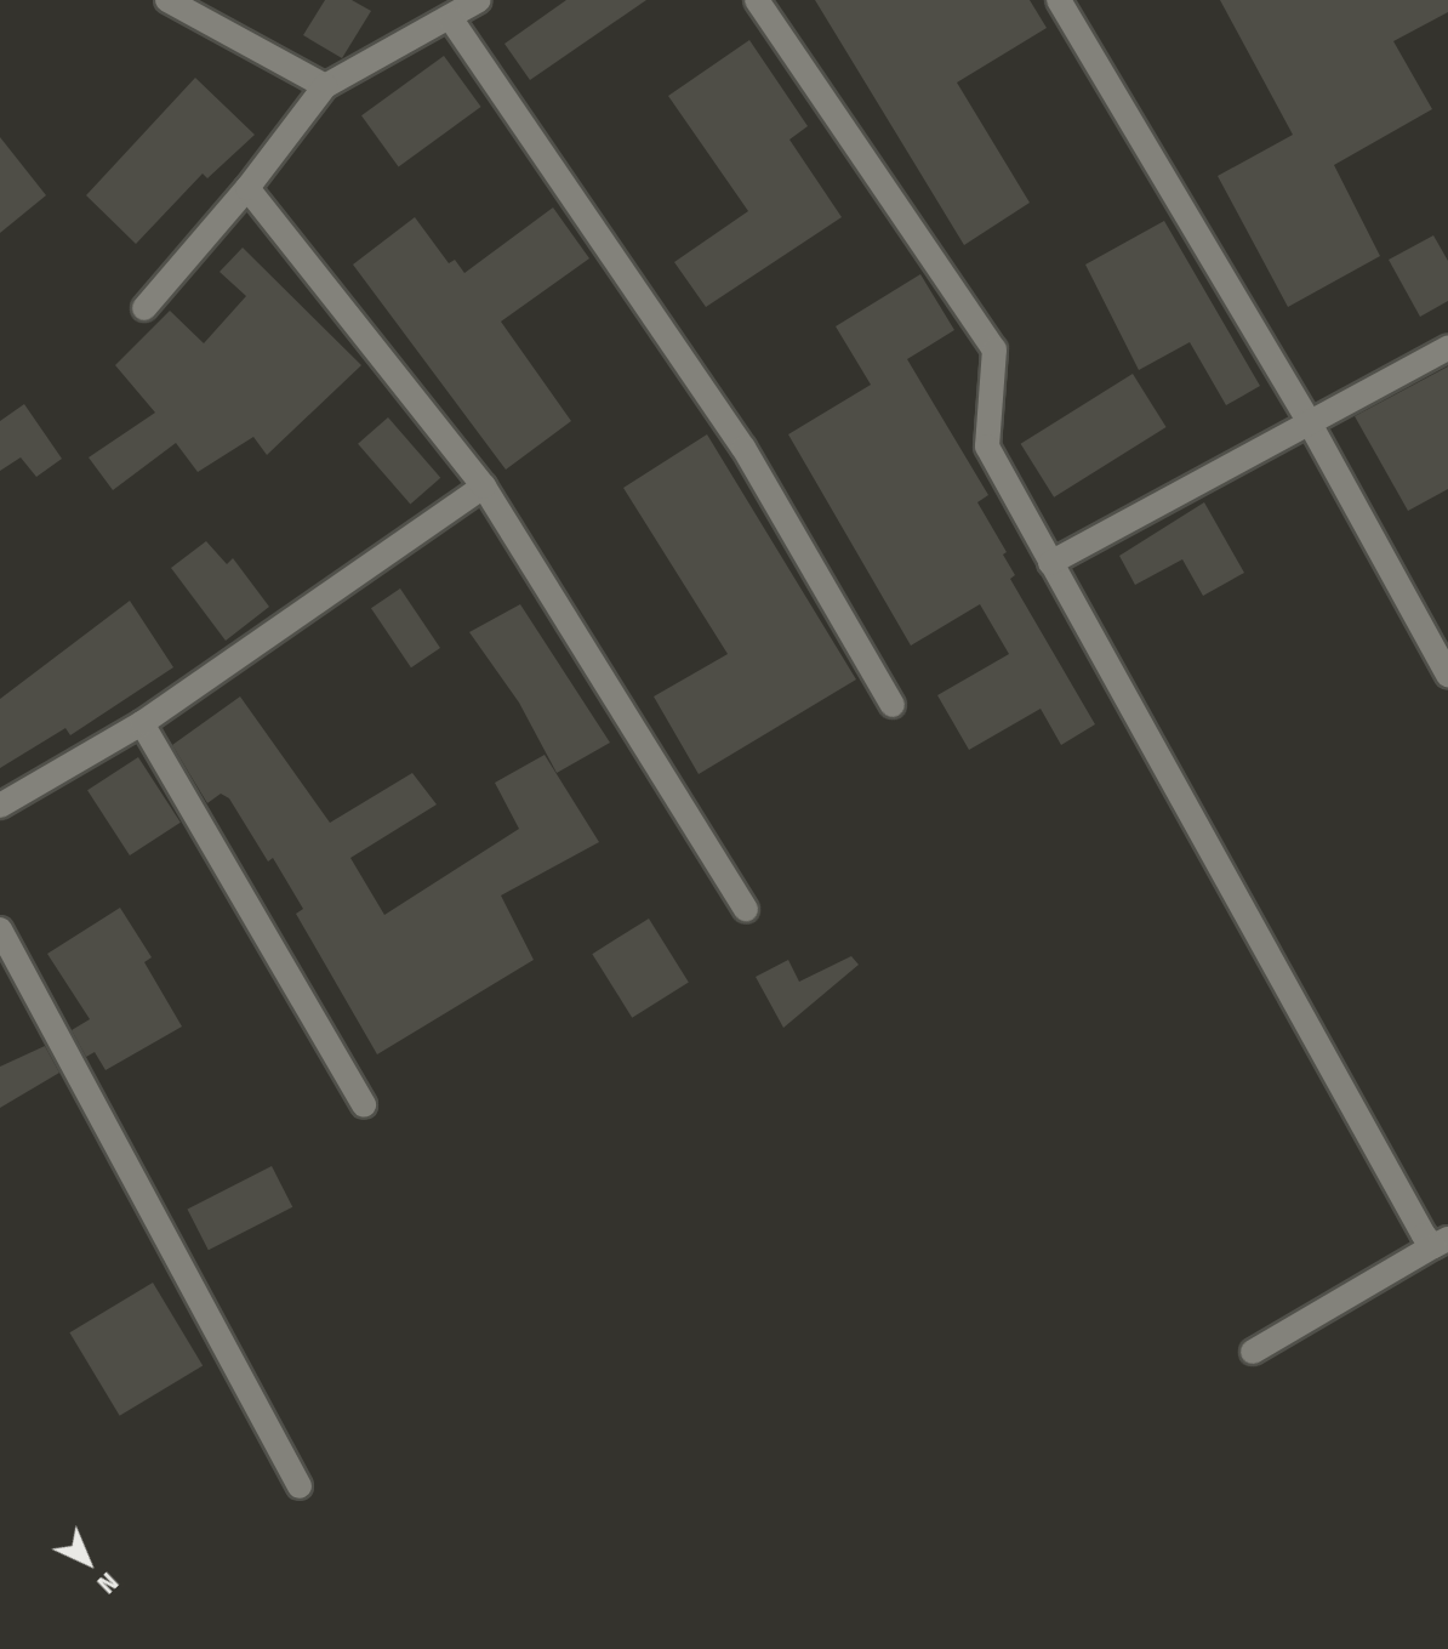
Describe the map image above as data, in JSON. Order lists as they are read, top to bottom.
{
  "north": "bottom right"
}
